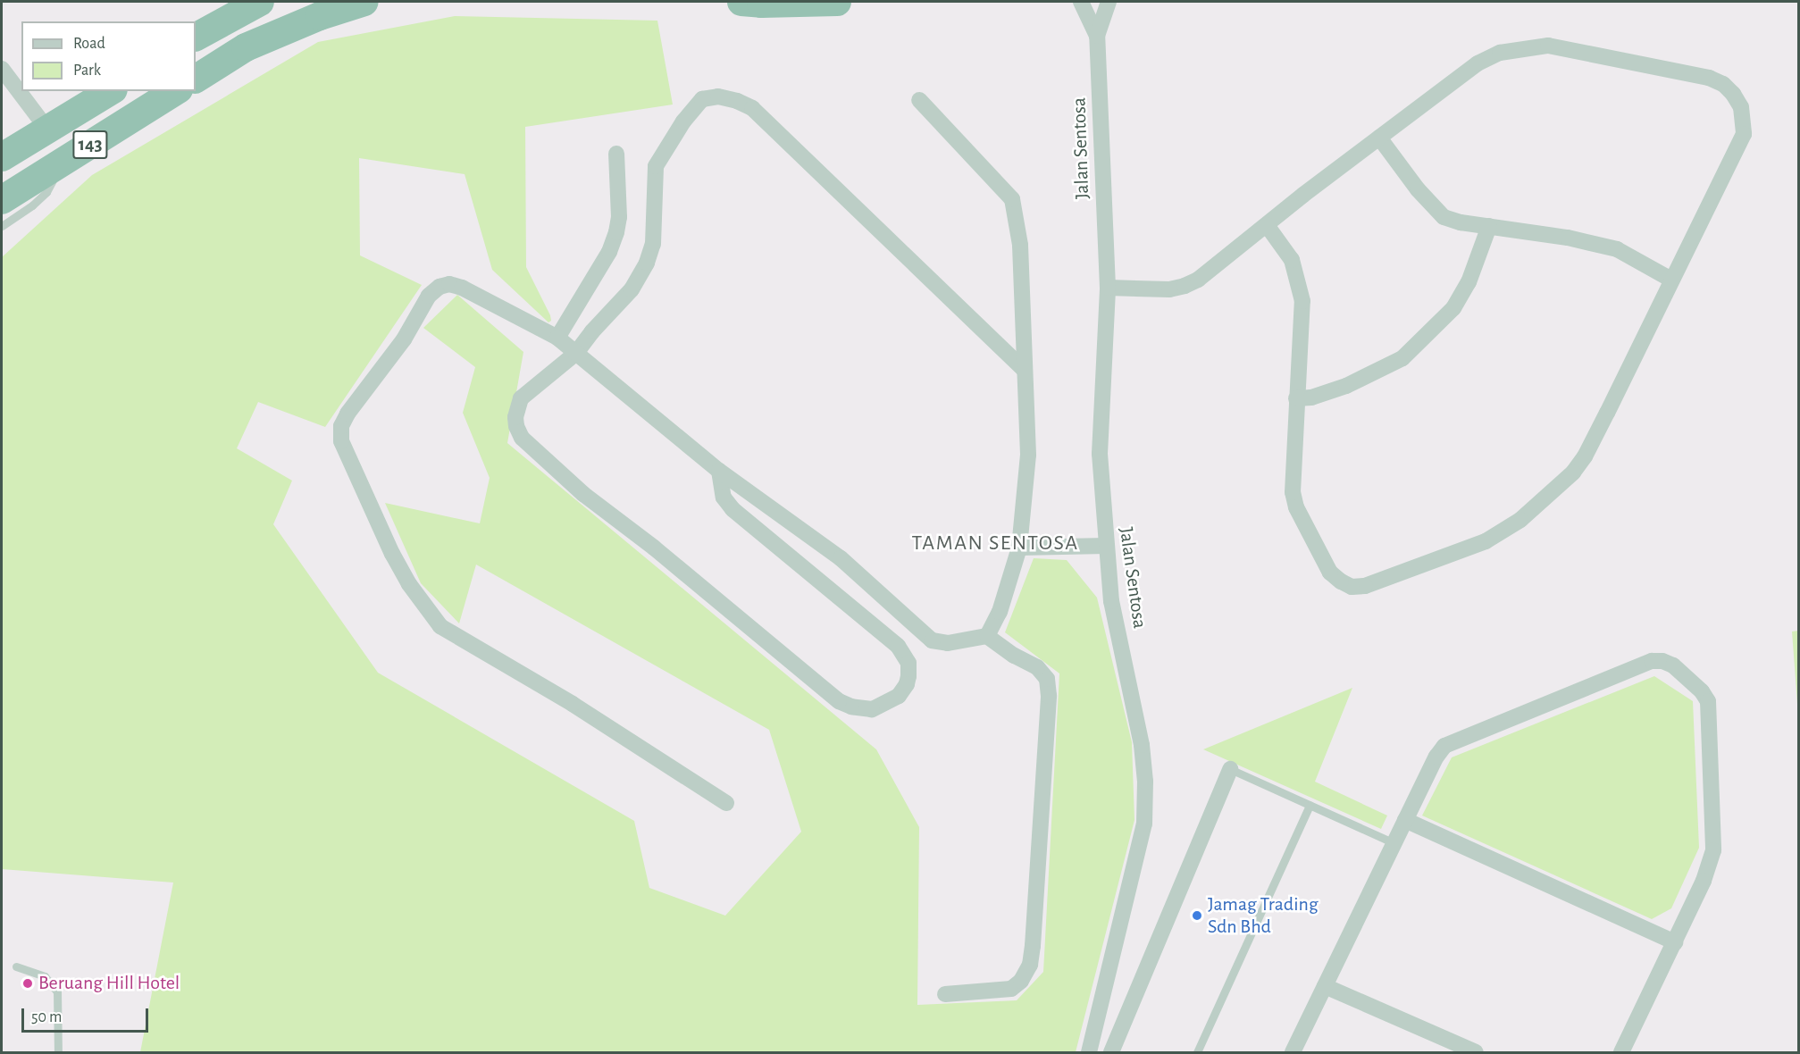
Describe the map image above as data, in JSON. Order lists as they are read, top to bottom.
{
  "streets": {
    "highway": ["143"],
    "street": ["Jalan Sentosa"]
  },
  "districts": ["TAMAN SENTOSA"],
  "places": ["Jamag Trading Sdn Bhd", "Beruang Hill Hotel"],
  "legend": ["Road", "Park"],
  "scale_bar": "50 m"
}
